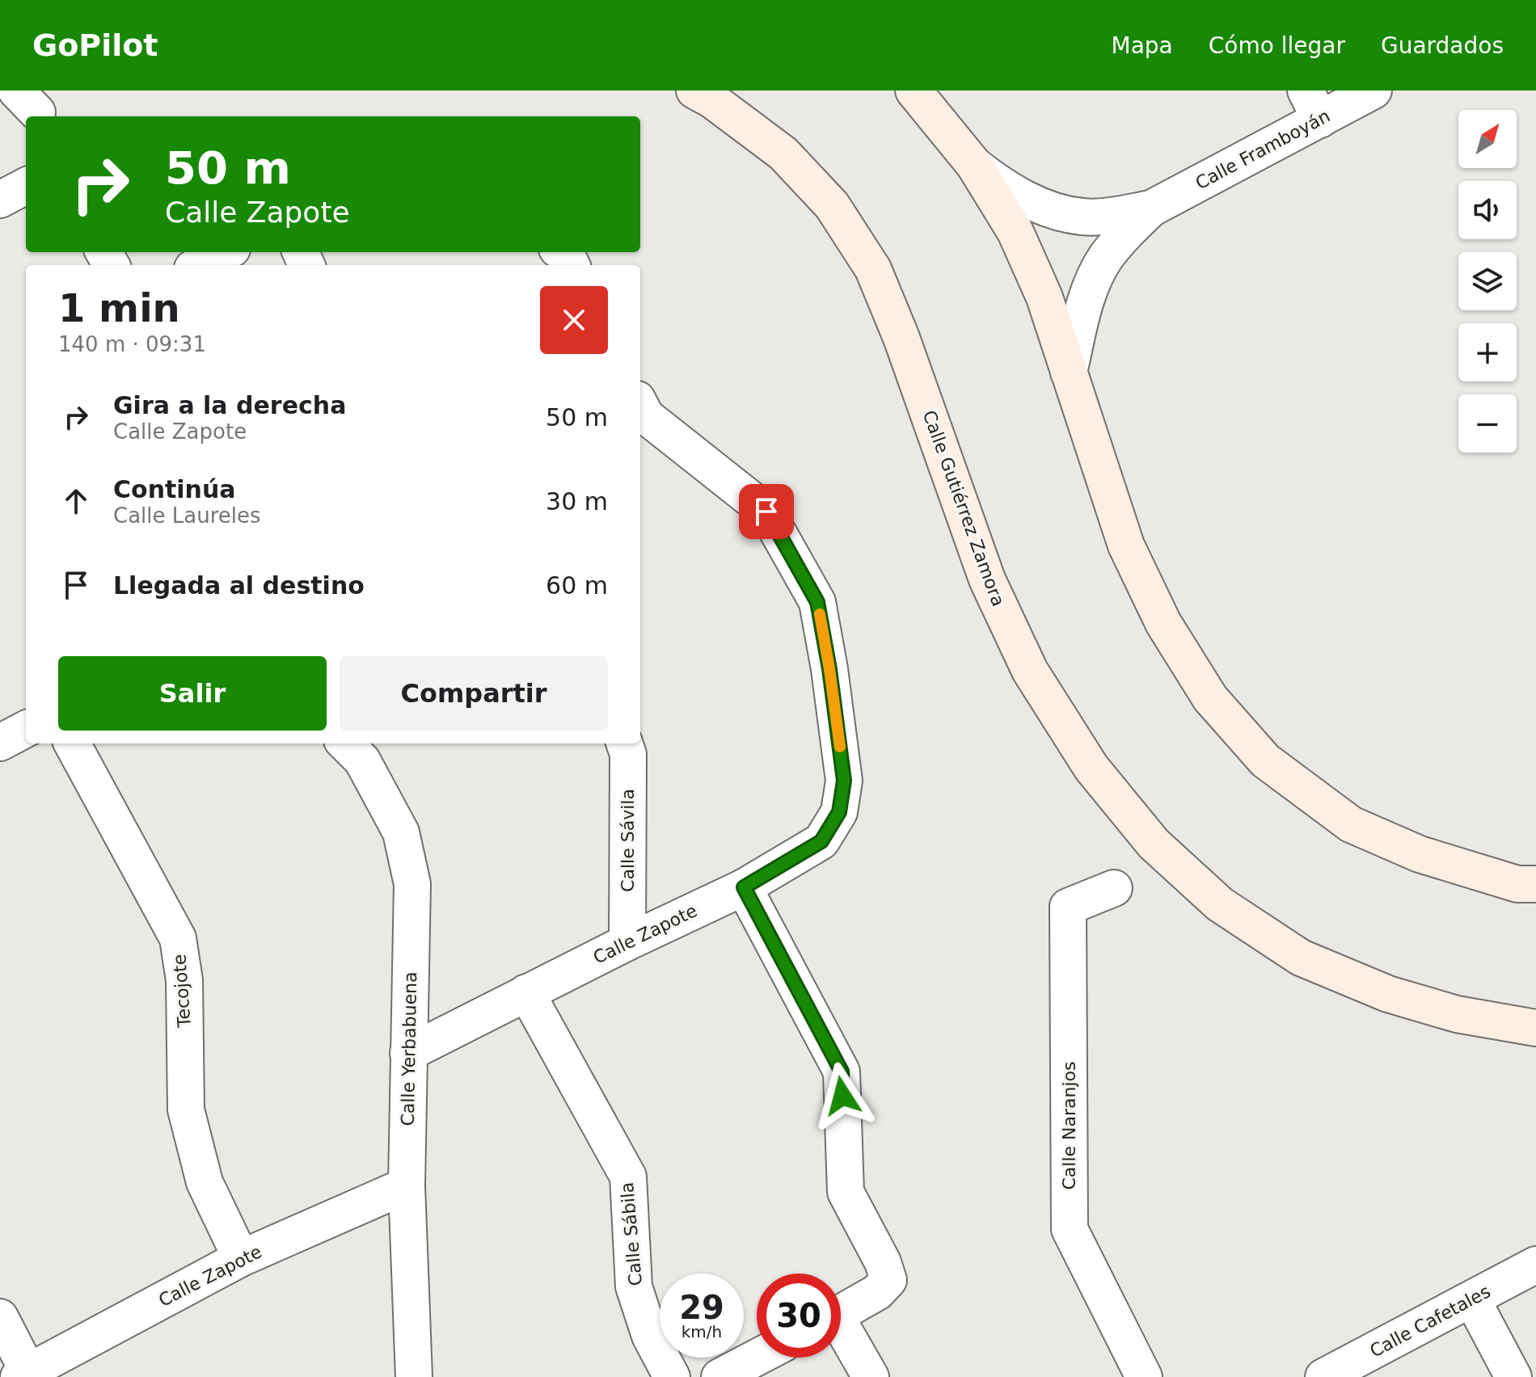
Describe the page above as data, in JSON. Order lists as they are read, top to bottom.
{
  "streets": {
    "main road": ["Calle Gutiérrez Zamora"],
    "street": [
      "Calle Framboyán",
      "Calle Sávila",
      "Calle Zapote",
      "Tecojote",
      "Calle Yerbabuena",
      "Calle Naranjos",
      "Calle Sábila",
      "Calle Cafetales"
    ]
  },
  "crossings": [
    ["Calle Sávila", "Calle Zapote"],
    ["Calle Zapote", "Tecojote"],
    ["Calle Zapote", "Calle Yerbabuena"],
    ["Calle Zapote", "Calle Sábila"]
  ],
  "north": "top right",
  "page": {
    "header": "GoPilot",
    "nav": ["Mapa", "Cómo llegar", "Guardados"],
    "map_buttons": ["+", "−"],
    "turn": ["50 m", "Calle Zapote"],
    "heading": ["1 min", "140 m · 09:31"],
    "list": [
      {
        "name": "Gira a la derecha",
        "note": "Calle Zapote",
        "value": "50 m"
      },
      {
        "name": "Continúa",
        "note": "Calle Laureles",
        "value": "30 m"
      },
      {
        "name": "Llegada al destino",
        "value": "60 m"
      }
    ],
    "buttons": ["Salir", "Compartir"],
    "speed": "29 km/h",
    "limit": "30"
  }
}
